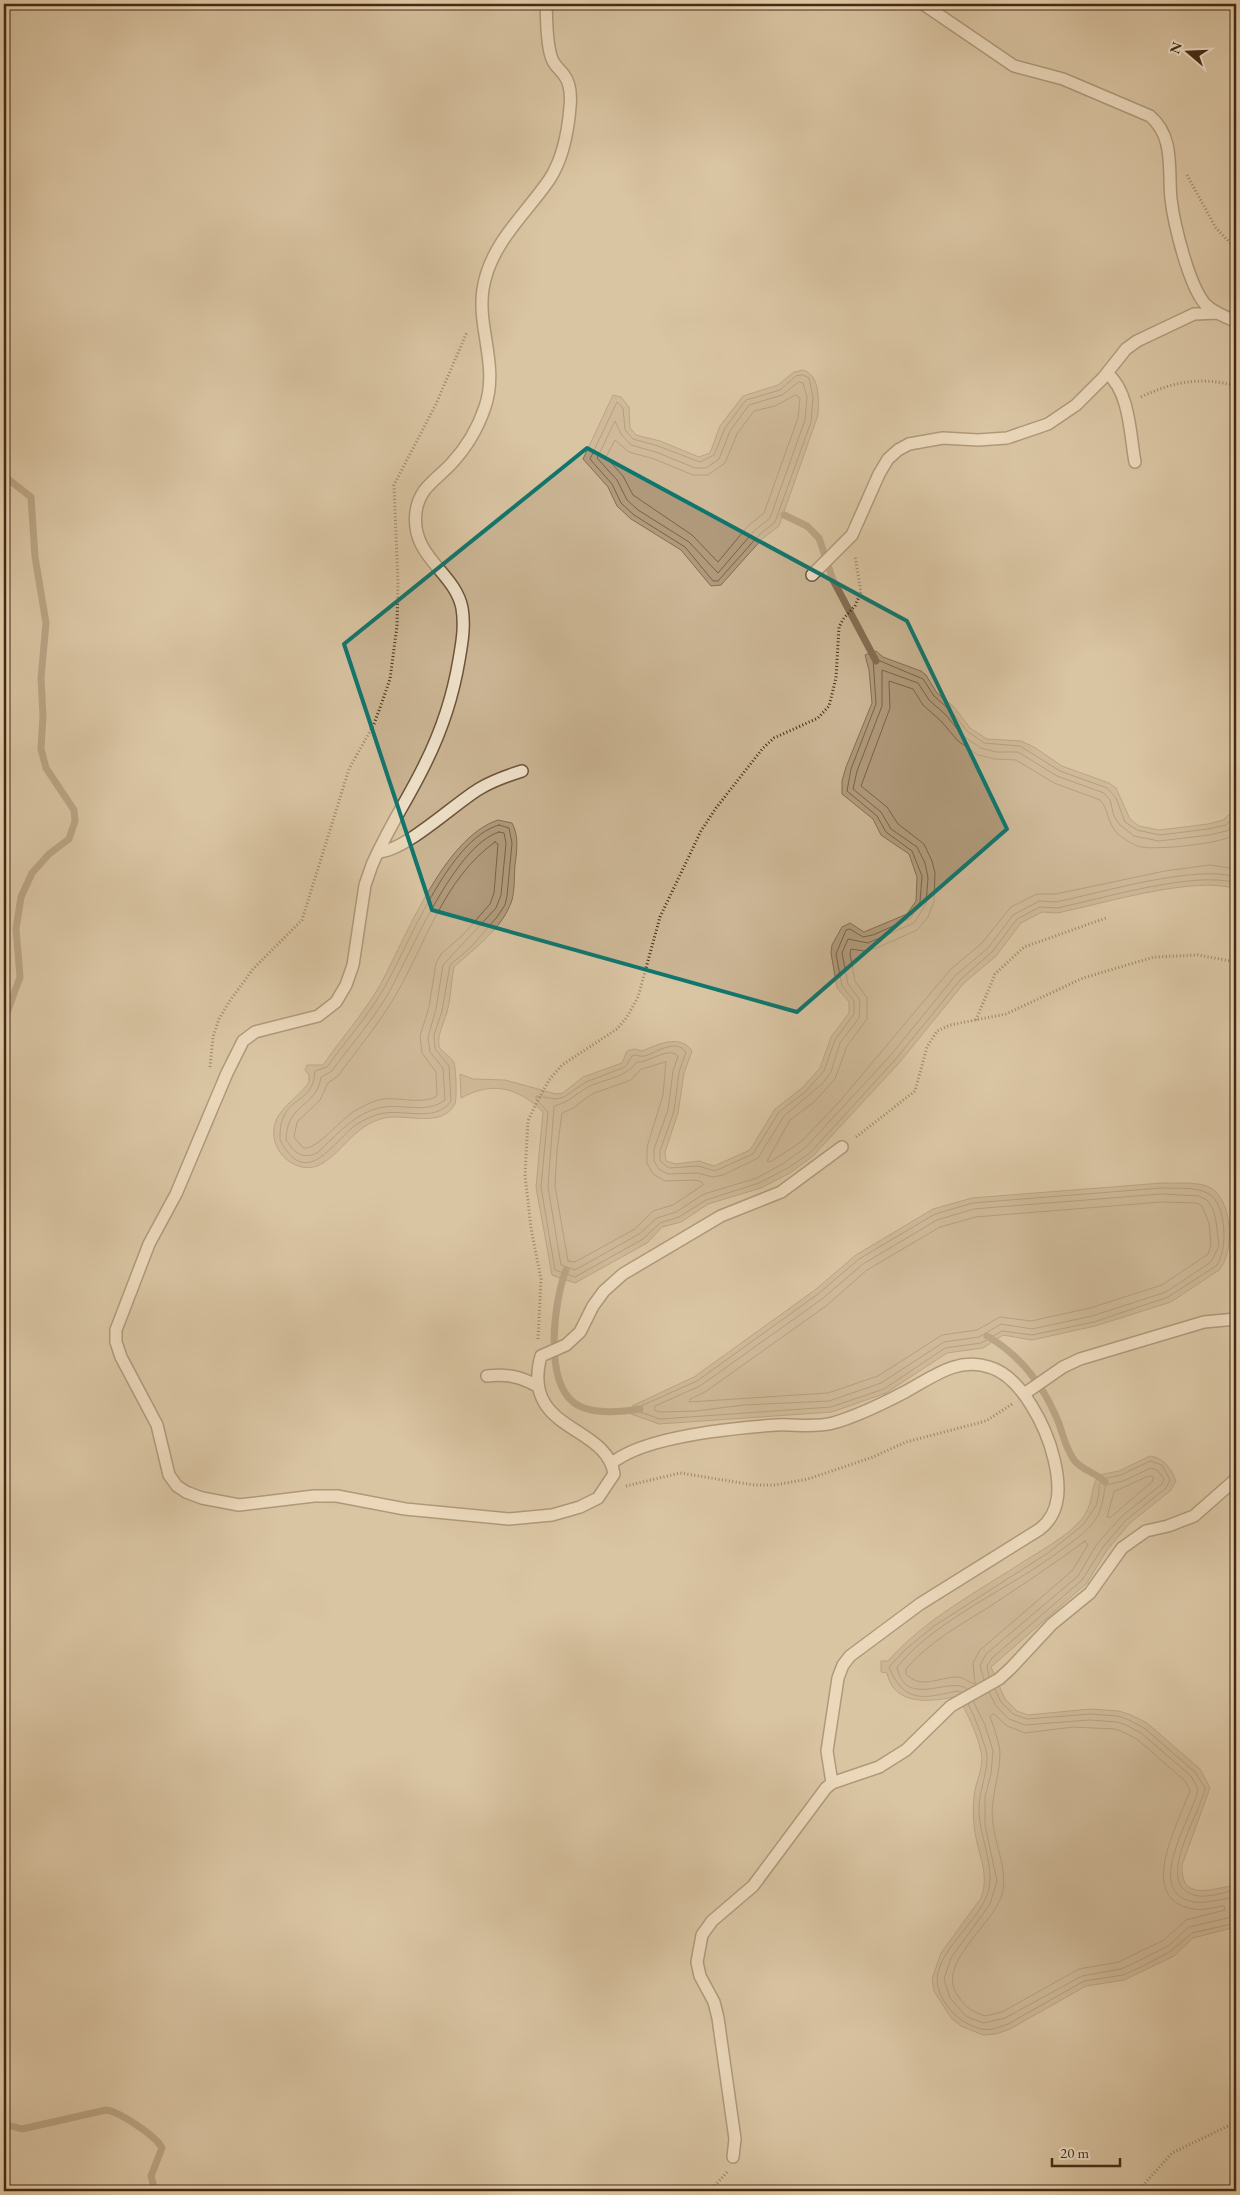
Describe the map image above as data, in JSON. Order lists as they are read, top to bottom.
{
  "scale_bar": "20 m",
  "north": "left"
}
